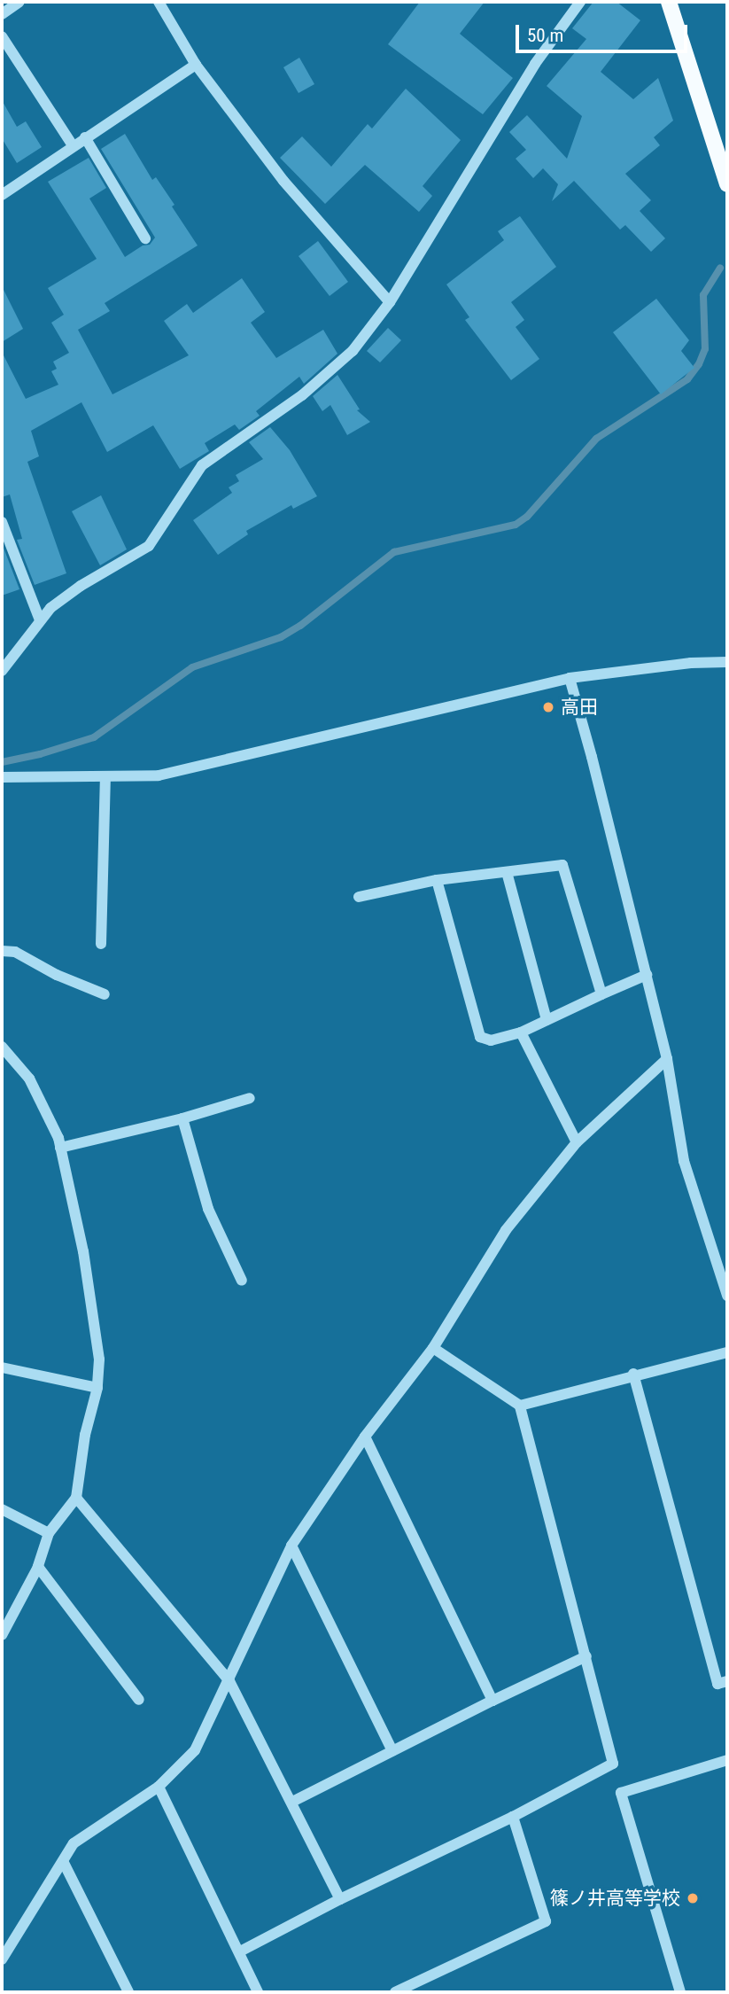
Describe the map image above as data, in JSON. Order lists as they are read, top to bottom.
{
  "places": ["高田", "篠ノ井高等学校"],
  "scale_bar": "50 m"
}
